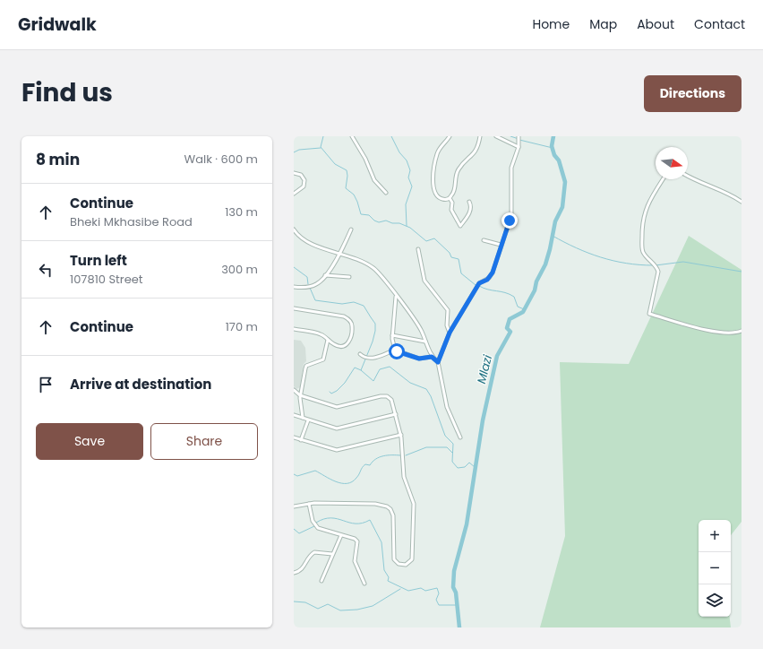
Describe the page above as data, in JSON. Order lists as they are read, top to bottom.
{
  "water": ["Mlazi"],
  "north": "right",
  "page": {
    "header": "Gridwalk",
    "nav": [
      "Home",
      "Map",
      "About",
      "Contact"
    ],
    "title": "Find us",
    "buttons": [
      "Directions",
      ["Save", "Share"]
    ],
    "heading": ["8 min", "Walk · 600 m"],
    "list": [
      ["Continue", "Bheki Mkhasibe Road", "130 m"],
      ["Turn left", "107810 Street", "300 m"],
      ["Continue", "170 m"],
      "Arrive at destination"
    ],
    "map_buttons": ["+", "−"]
  }
}
